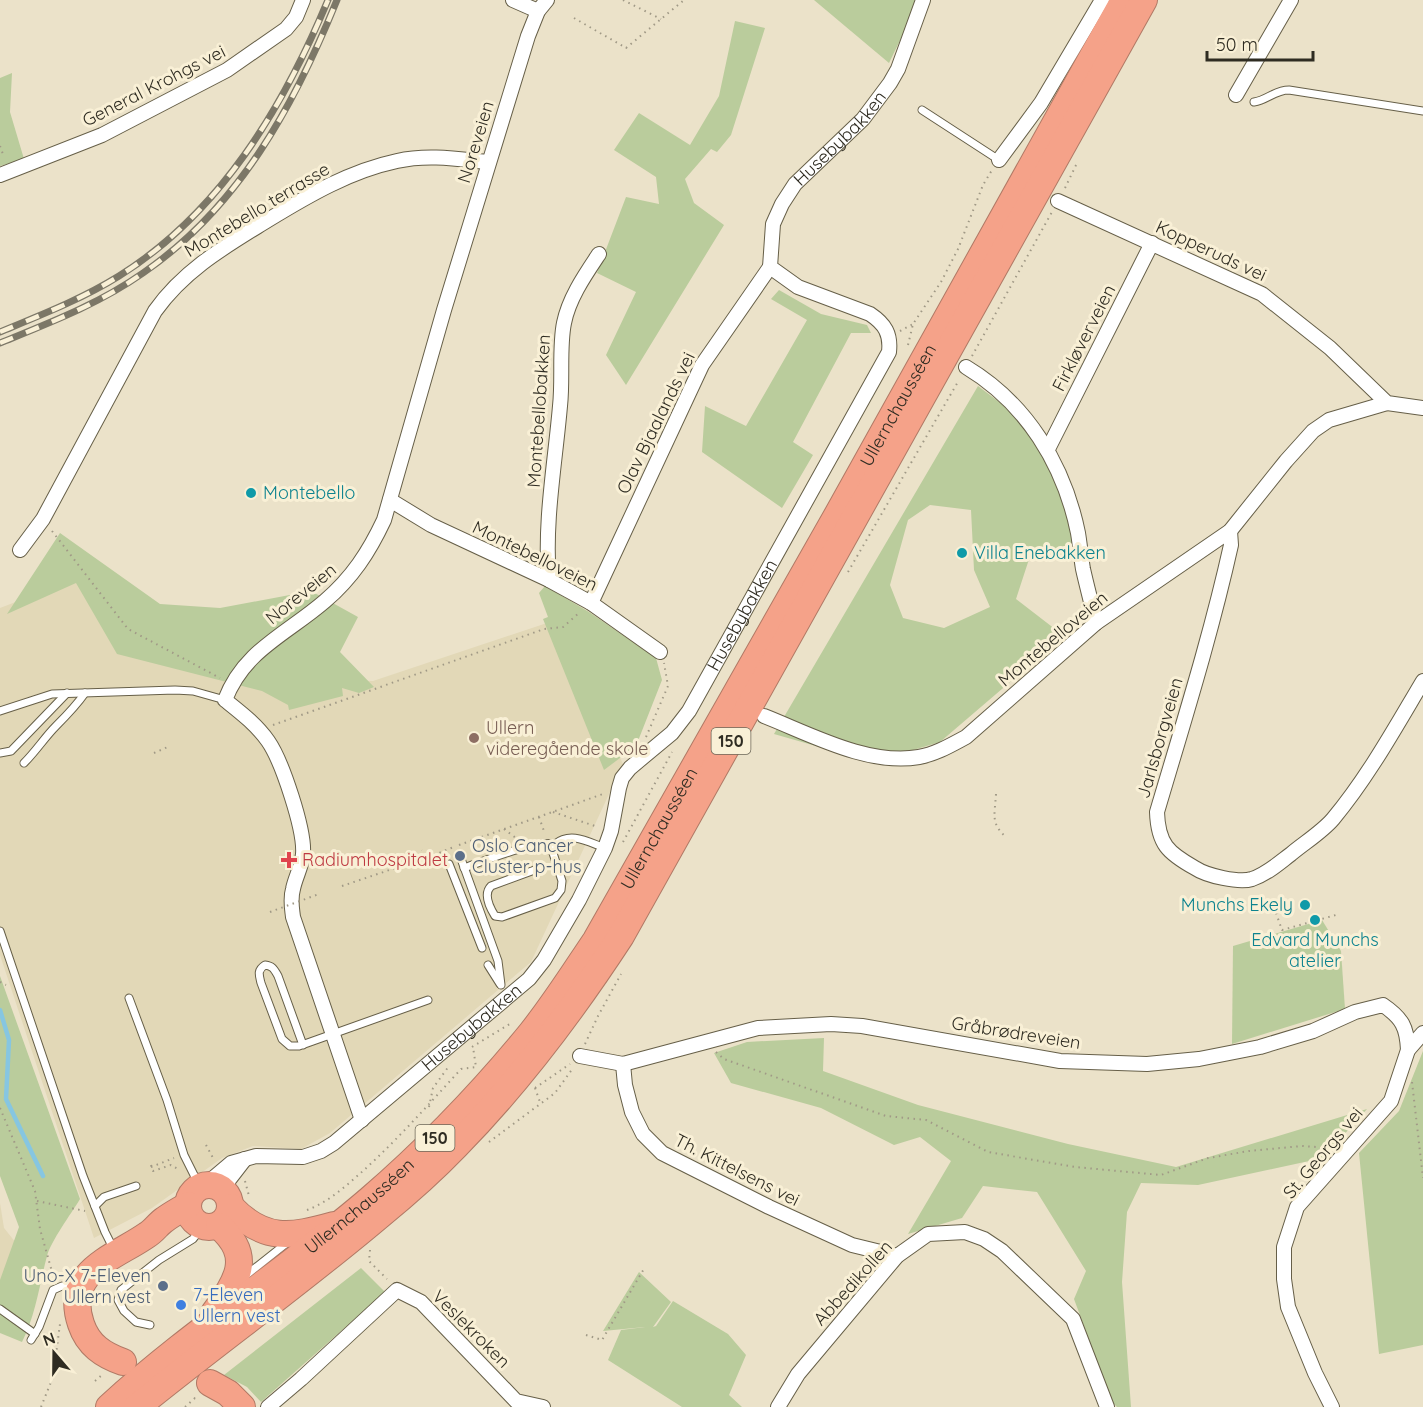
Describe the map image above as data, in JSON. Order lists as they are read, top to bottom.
{
  "streets": {
    "highway": ["Husebybakken", "Ullernchausséen", "150"],
    "street": [
      "General Krohgs vei",
      "Noreveien",
      "Montebello terrasse",
      "Kopperuds vei",
      "Firkløverveien",
      "Montebellobakken",
      "Olav Bjaalands vei",
      "Montebelloveien",
      "Jarlsborgveien",
      "Gråbrødreveien",
      "St. Georgs vei",
      "Th. Kittelsens vei",
      "Abbedikollen",
      "Veslekroken"
    ]
  },
  "crossings": [
    ["Husebybakken", "Olav Bjaalands vei"],
    ["Husebybakken", "150"],
    ["Noreveien", "Montebello terrasse"],
    ["Noreveien", "Montebelloveien"],
    ["Kopperuds vei", "Firkløverveien"],
    ["Kopperuds vei", "Montebelloveien"],
    ["Ullernchausséen", "150"],
    ["Montebellobakken", "Montebelloveien"],
    ["Olav Bjaalands vei", "Montebelloveien"],
    ["Montebelloveien", "Jarlsborgveien"],
    ["Gråbrødreveien", "St. Georgs vei"],
    ["Gråbrødreveien", "Th. Kittelsens vei"],
    ["Th. Kittelsens vei", "Abbedikollen"]
  ],
  "places": {
    "other": [
      "Montebello",
      "Villa Enebakken",
      "Ullern videregående skole",
      "Oslo Cancer Cluster p-hus",
      "Munchs Ekely",
      "Edvard Munchs atelier",
      "Uno-X 7-Eleven Ullern vest",
      "7-Eleven Ullern vest"
    ],
    "health": ["Radiumhospitalet"]
  },
  "scale_bar": "50 m",
  "north": "top"
}
